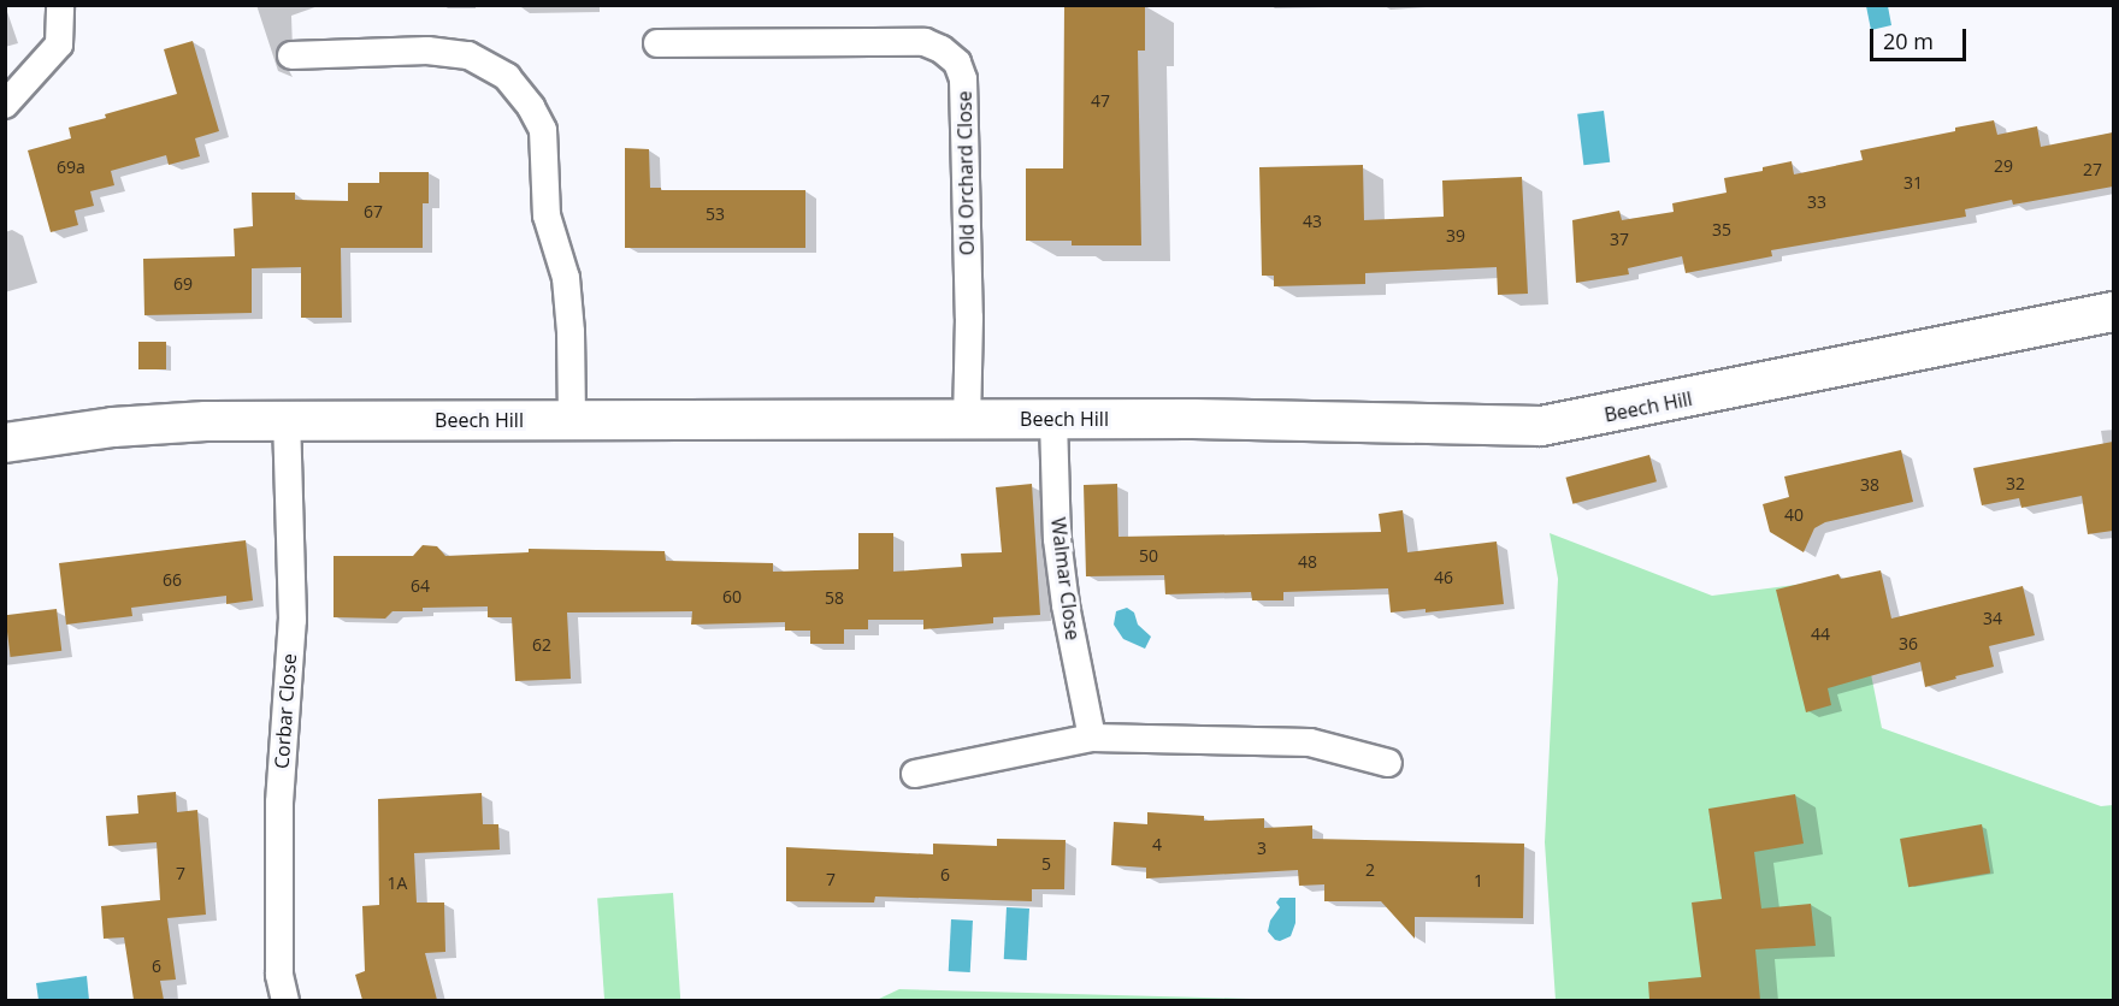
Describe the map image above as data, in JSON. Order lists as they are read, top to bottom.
{
  "streets": {
    "street": [
      "Old Orchard Close",
      "Beech Hill",
      "Walmar Close",
      "Corbar Close"
    ]
  },
  "crossings": [
    ["Old Orchard Close", "Beech Hill"],
    ["Beech Hill", "Walmar Close"],
    ["Beech Hill", "Corbar Close"]
  ],
  "house_numbers": [
    "47",
    "29",
    "69a",
    "27",
    "31",
    "33",
    "67",
    "53",
    "43",
    "35",
    "39",
    "37",
    "69",
    "32",
    "38",
    "40",
    "50",
    "48",
    "46",
    "66",
    "64",
    "60",
    "58",
    "34",
    "44",
    "36",
    "62",
    "4",
    "3",
    "5",
    "2",
    "7",
    "6",
    "7",
    "1",
    "1A",
    "6"
  ],
  "scale_bar": "20 m"
}
